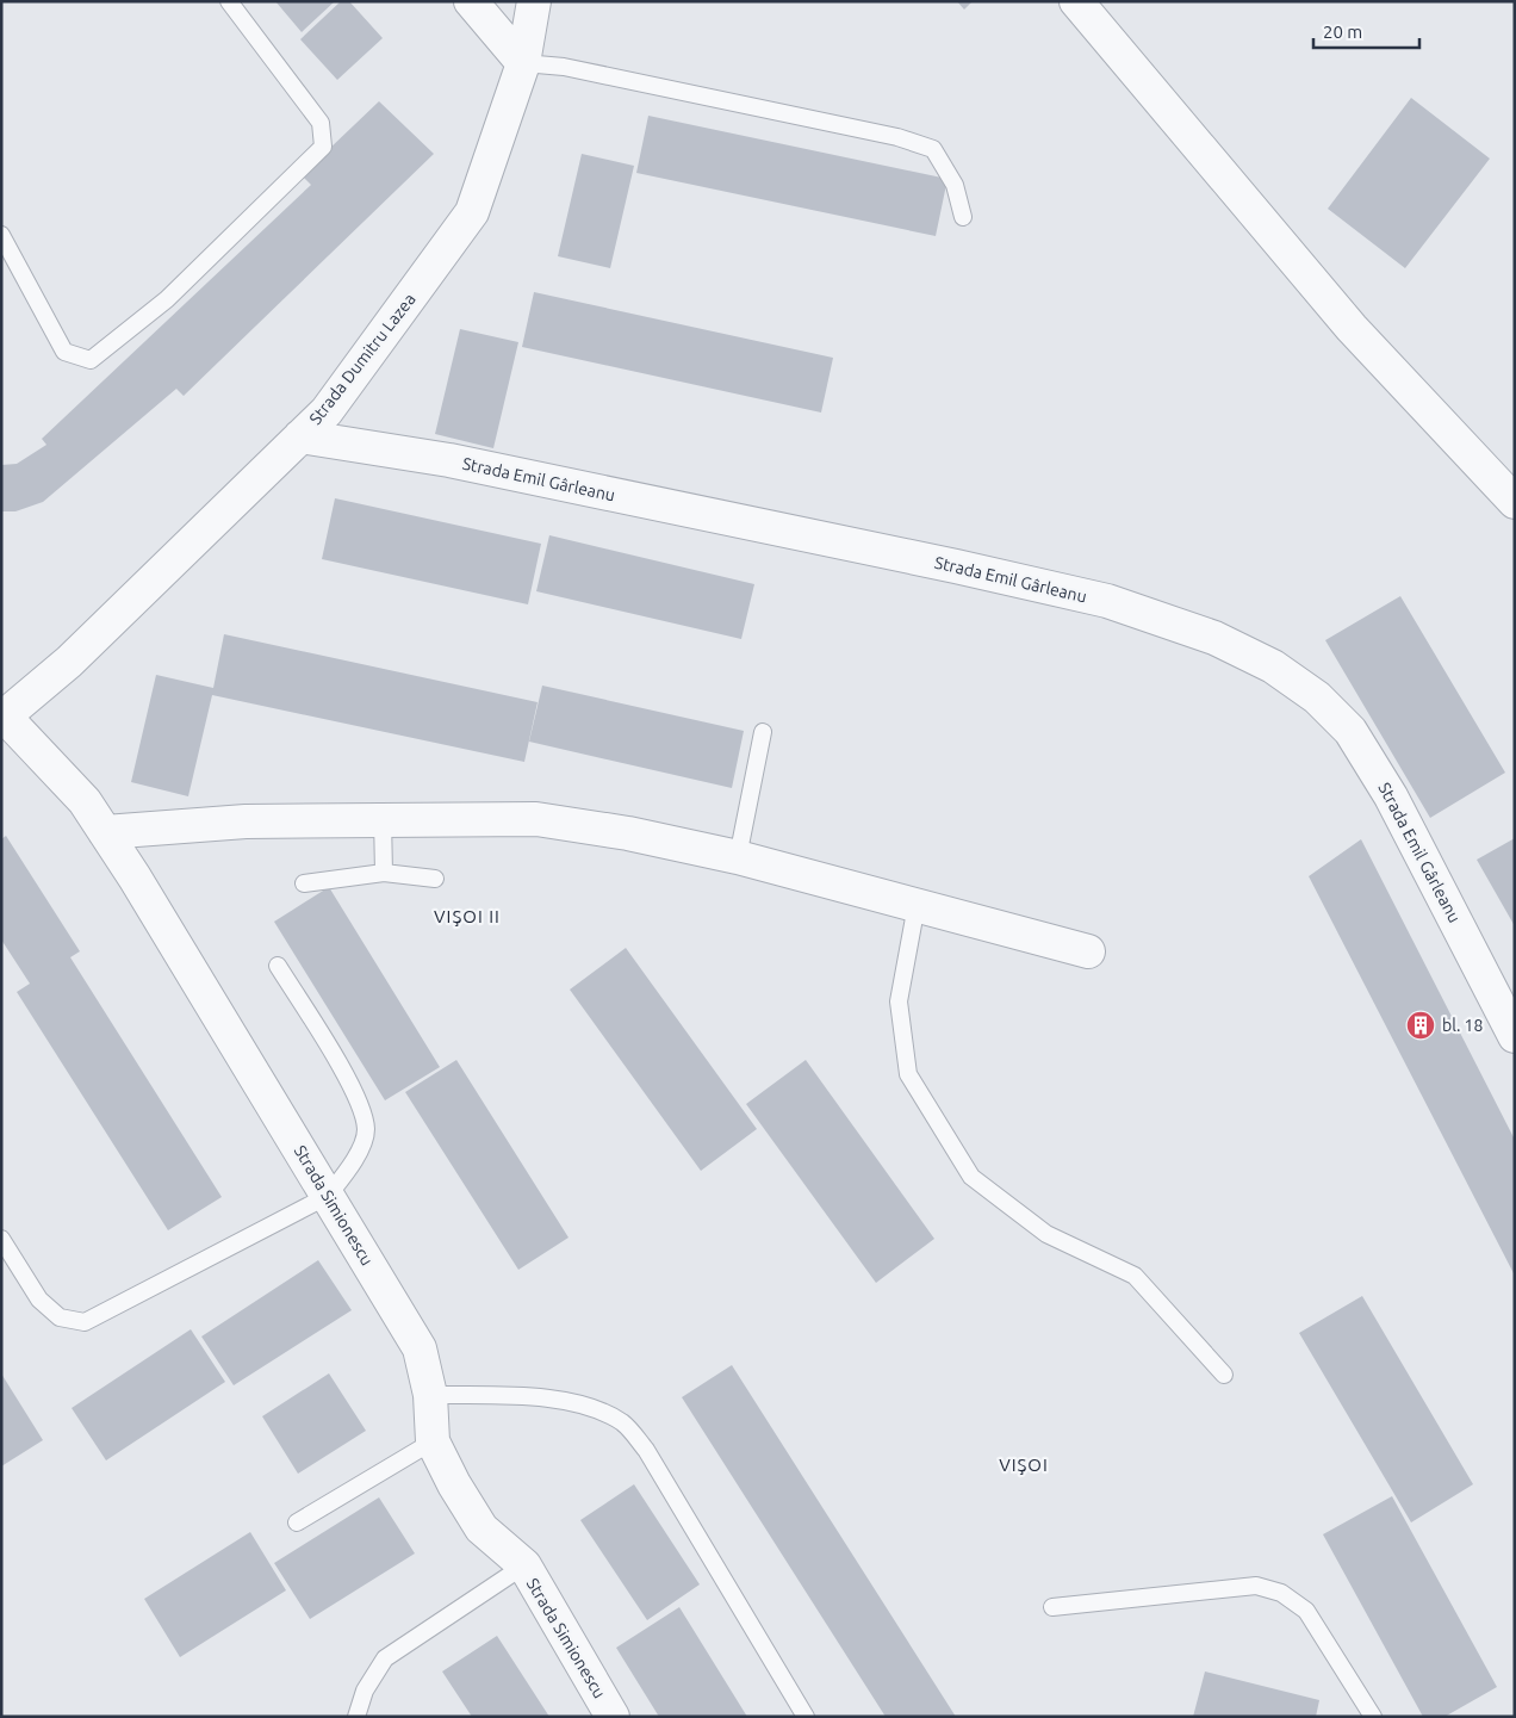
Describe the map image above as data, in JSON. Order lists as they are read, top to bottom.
{
  "streets": {
    "street": ["Strada Dumitru Lazea", "Strada Emil Gârleanu", "Strada Simionescu"]
  },
  "crossings": [
    ["Strada Dumitru Lazea", "Strada Emil Gârleanu"],
    ["Strada Dumitru Lazea", "Strada Simionescu"]
  ],
  "districts": ["VIŞOI II", "VIŞOI"],
  "places": {
    "building": ["bl. 18"]
  },
  "scale_bar": "20 m"
}
